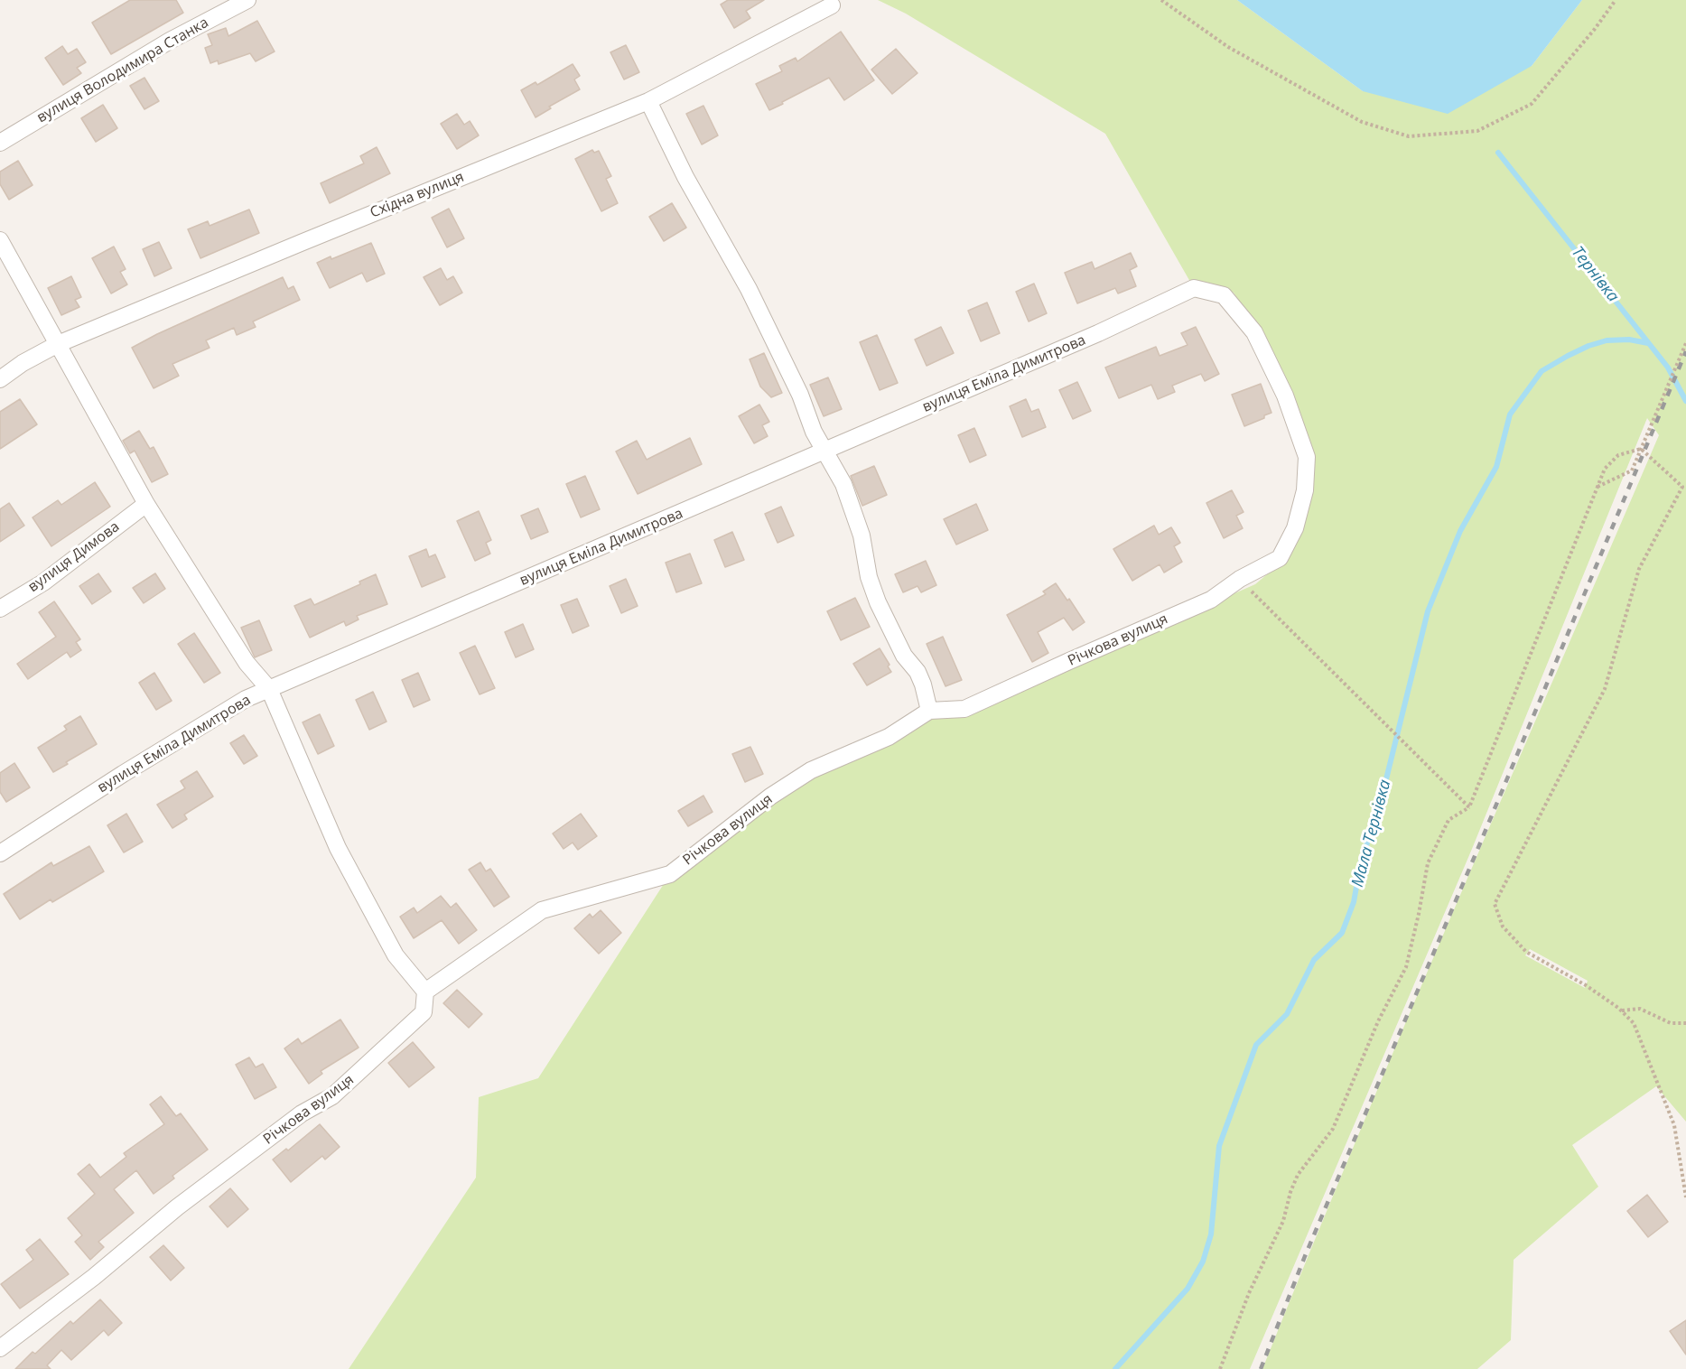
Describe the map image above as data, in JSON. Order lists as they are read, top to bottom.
{
  "streets": {
    "street": [
      "вулиця Володимира Станка",
      "Східна вулиця",
      "вулиця Еміла Димитрова",
      "вулиця Димова",
      "Річкова вулиця"
    ]
  },
  "crossings": [
    ["вулиця Еміла Димитрова", "Річкова вулиця"]
  ],
  "water": ["Тернівка", "Мала Тернівка"]
}
